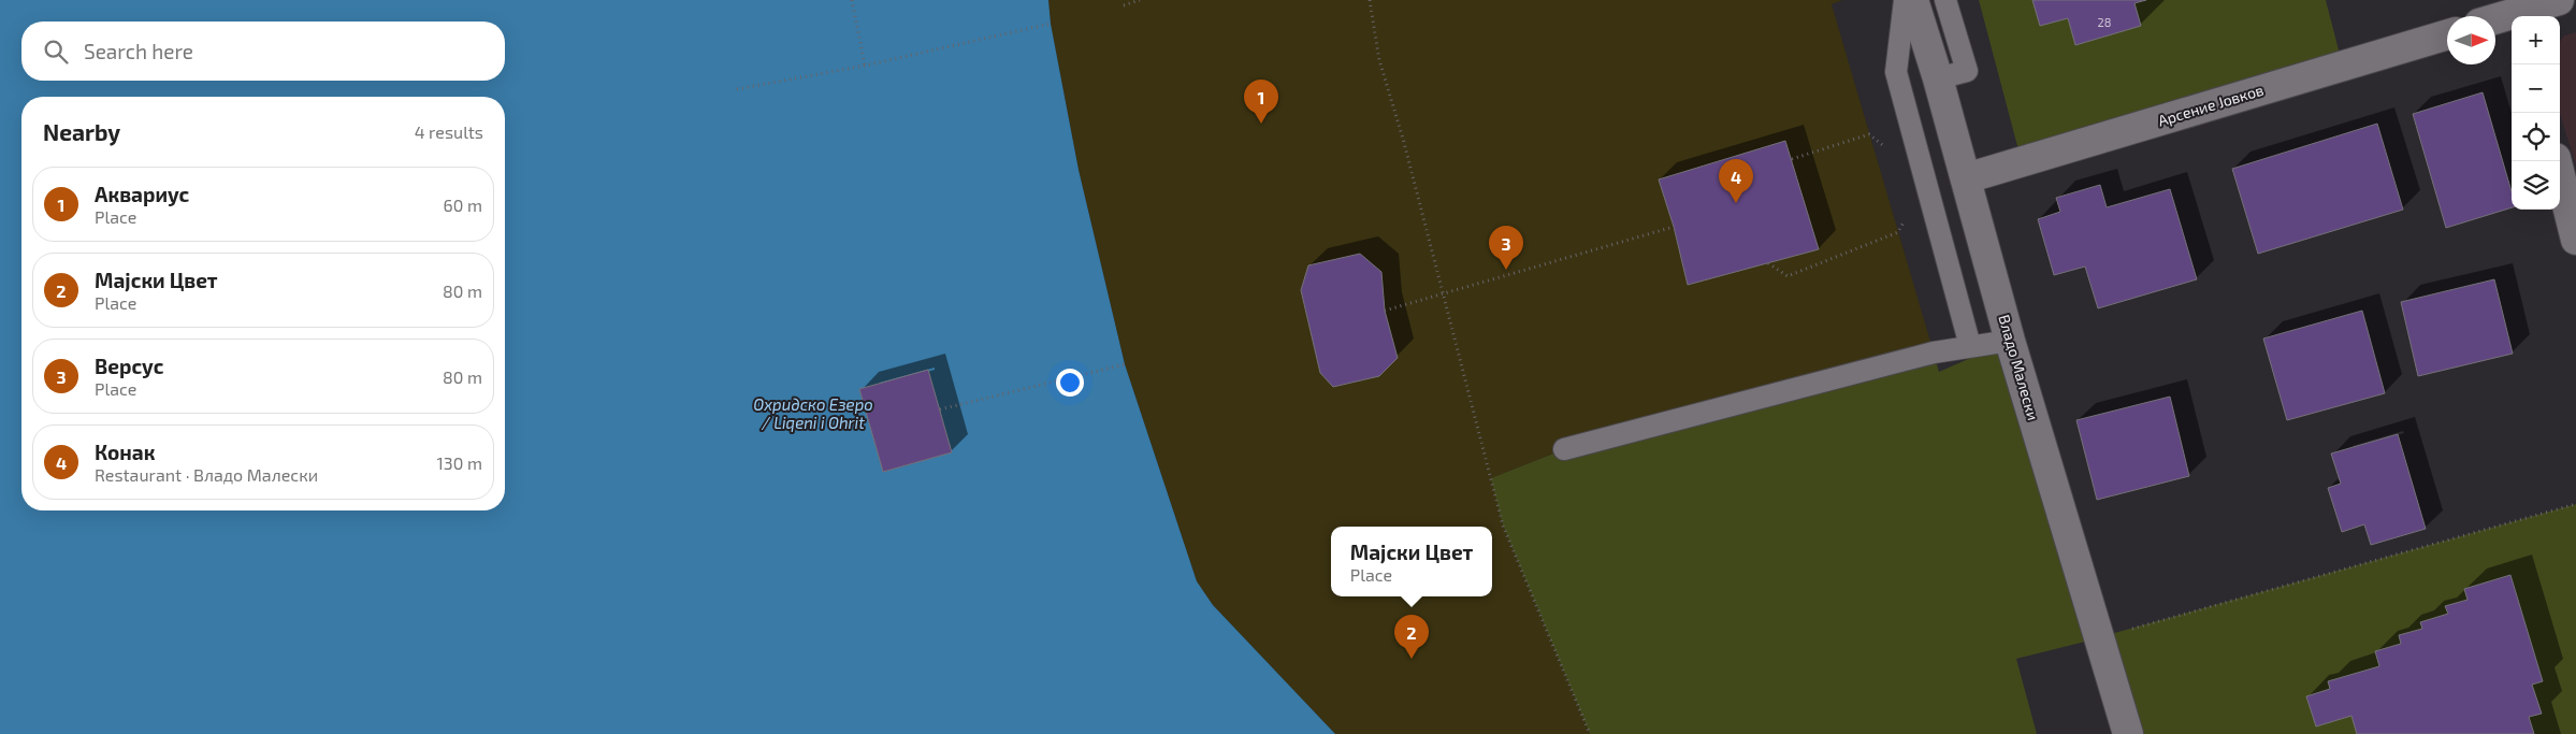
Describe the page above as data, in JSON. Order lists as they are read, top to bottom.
{
  "streets": {
    "main road": ["Арсение Јовков", "Владо Малески"]
  },
  "crossings": [
    ["Арсение Јовков", "Владо Малески"]
  ],
  "water": ["Охридско Езеро / Liqeni i Ohrit"],
  "house_numbers": ["28"],
  "north": "right",
  "page": {
    "map_buttons": ["+", "−"],
    "search": "Search here",
    "pins": [
      "1",
      "4",
      "3",
      "2"
    ],
    "heading": ["Nearby", "4 results"],
    "list": [
      {
        "mark": "1",
        "name": "Аквариус",
        "note": "Place",
        "value": "60 m"
      },
      {
        "mark": "2",
        "name": "Мајски Цвет",
        "note": "Place",
        "value": "80 m"
      },
      {
        "mark": "3",
        "name": "Версус",
        "note": "Place",
        "value": "80 m"
      },
      {
        "mark": "4",
        "name": "Конак",
        "note": "Restaurant · Владо Малески",
        "value": "130 m"
      }
    ],
    "popup": ["Мајски Цвет", "Place"]
  }
}
